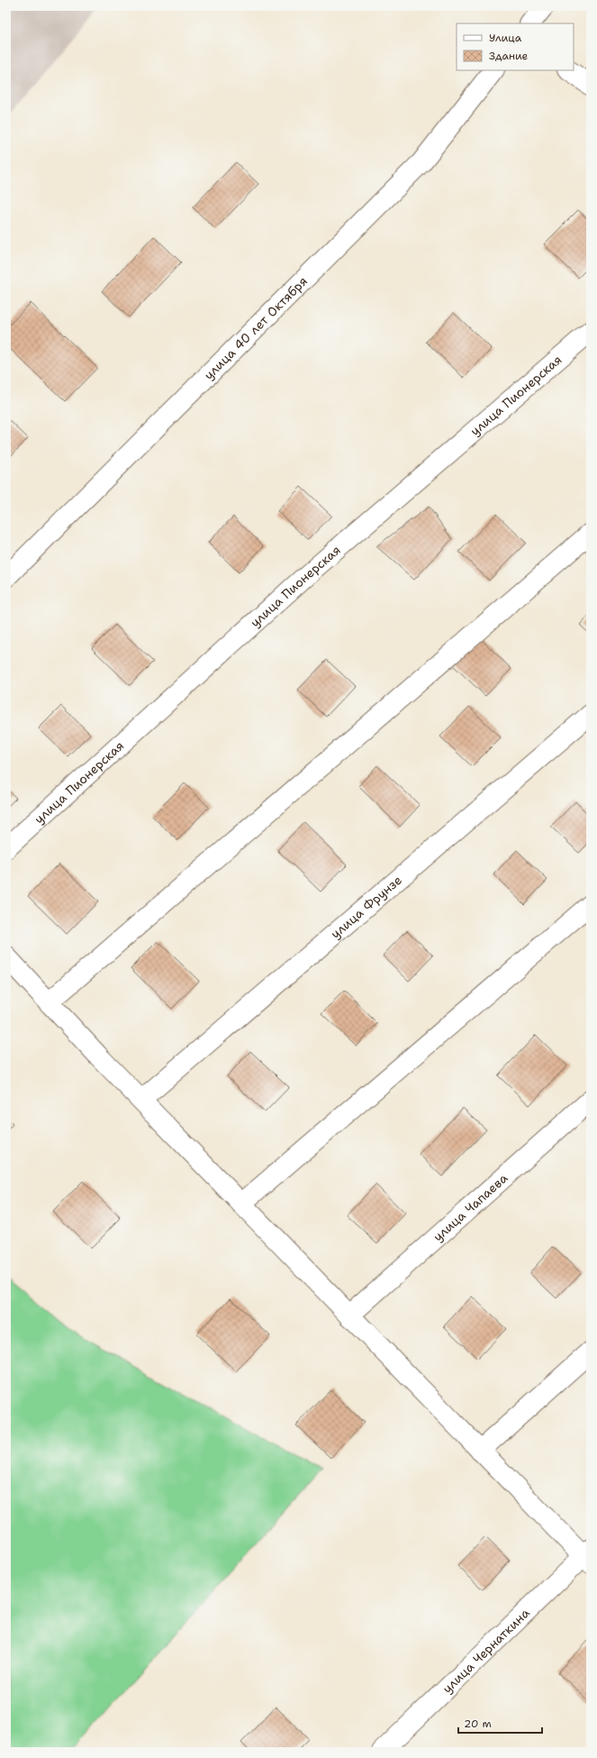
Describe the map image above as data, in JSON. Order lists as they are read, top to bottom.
{
  "streets": {
    "street": [
      "улица 40 лет Октября",
      "улица Пионерская",
      "улица Фрунзе",
      "улица Чапаева",
      "улица Чернаткина"
    ]
  },
  "legend": ["Улица", "Здание"],
  "scale_bar": "20 m"
}
